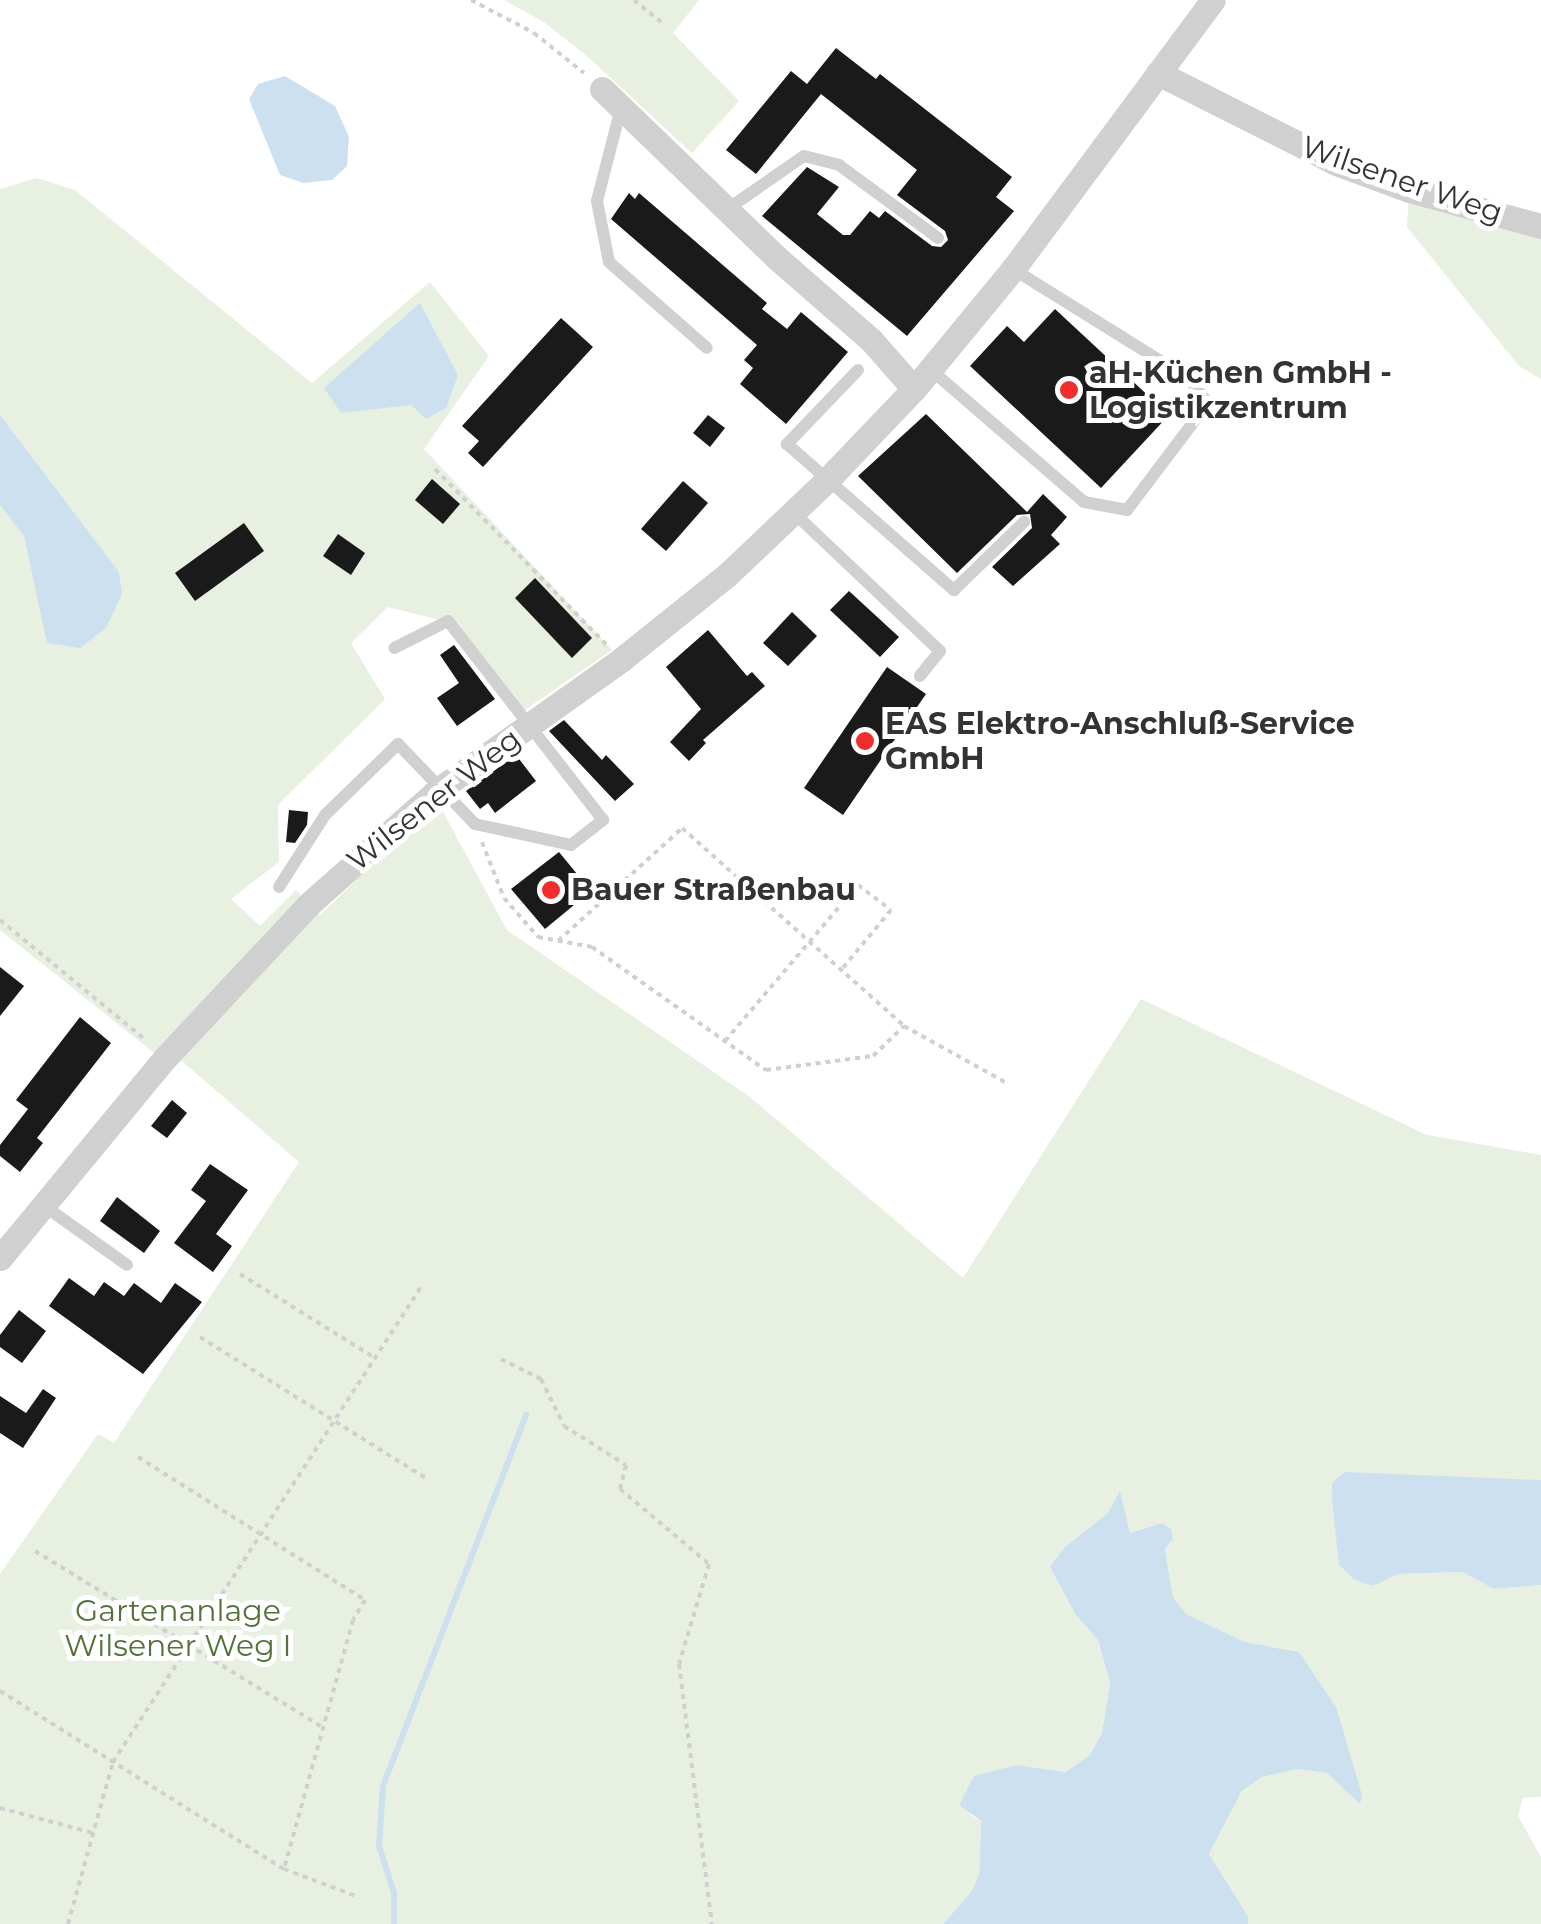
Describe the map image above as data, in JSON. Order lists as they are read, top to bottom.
{
  "streets": {
    "street": ["Wilsener Weg"]
  },
  "parks": ["Gartenanlage Wilsener Weg I"],
  "places": ["aH-Küchen GmbH - Logistikzentrum", "EAS Elektro-Anschluß-Service GmbH", "Bauer Straßenbau"]
}
